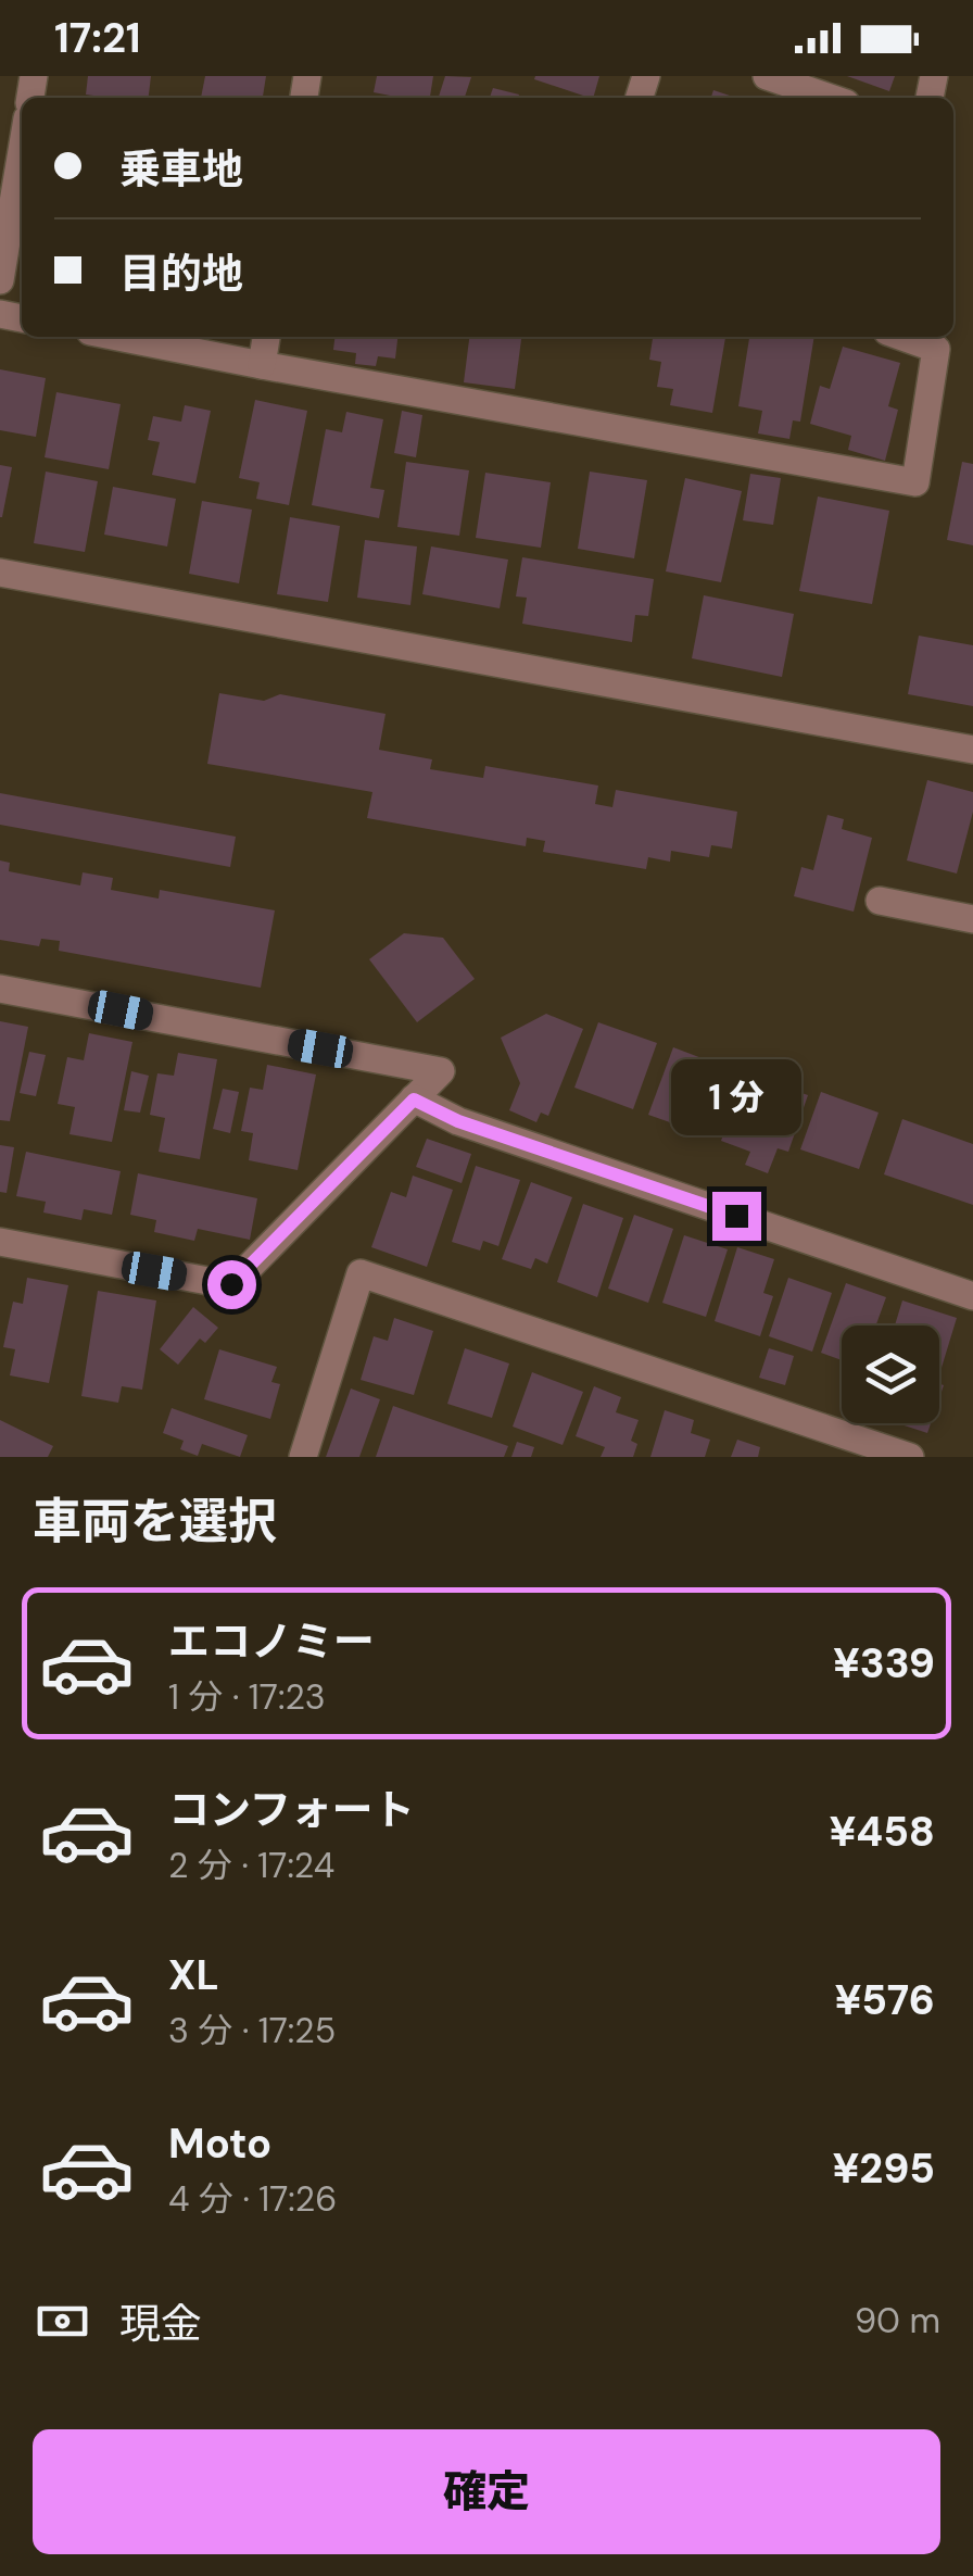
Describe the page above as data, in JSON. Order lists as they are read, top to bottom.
{
  "page": {
    "status": "17:21",
    "banner": ["乗車地", "目的地"],
    "bubble": "1 分",
    "heading": "車両を選択",
    "list": [
      {
        "name": "エコノミー",
        "note": "1 分 · 17:23",
        "value": "¥339"
      },
      {
        "name": "コンフォート",
        "note": "2 分 · 17:24",
        "value": "¥458"
      },
      {
        "name": "XL",
        "note": "3 分 · 17:25",
        "value": "¥576"
      },
      {
        "name": "Moto",
        "note": "4 分 · 17:26",
        "value": "¥295"
      }
    ],
    "pay": ["現金", "90 m"],
    "buttons": "確定"
  }
}
